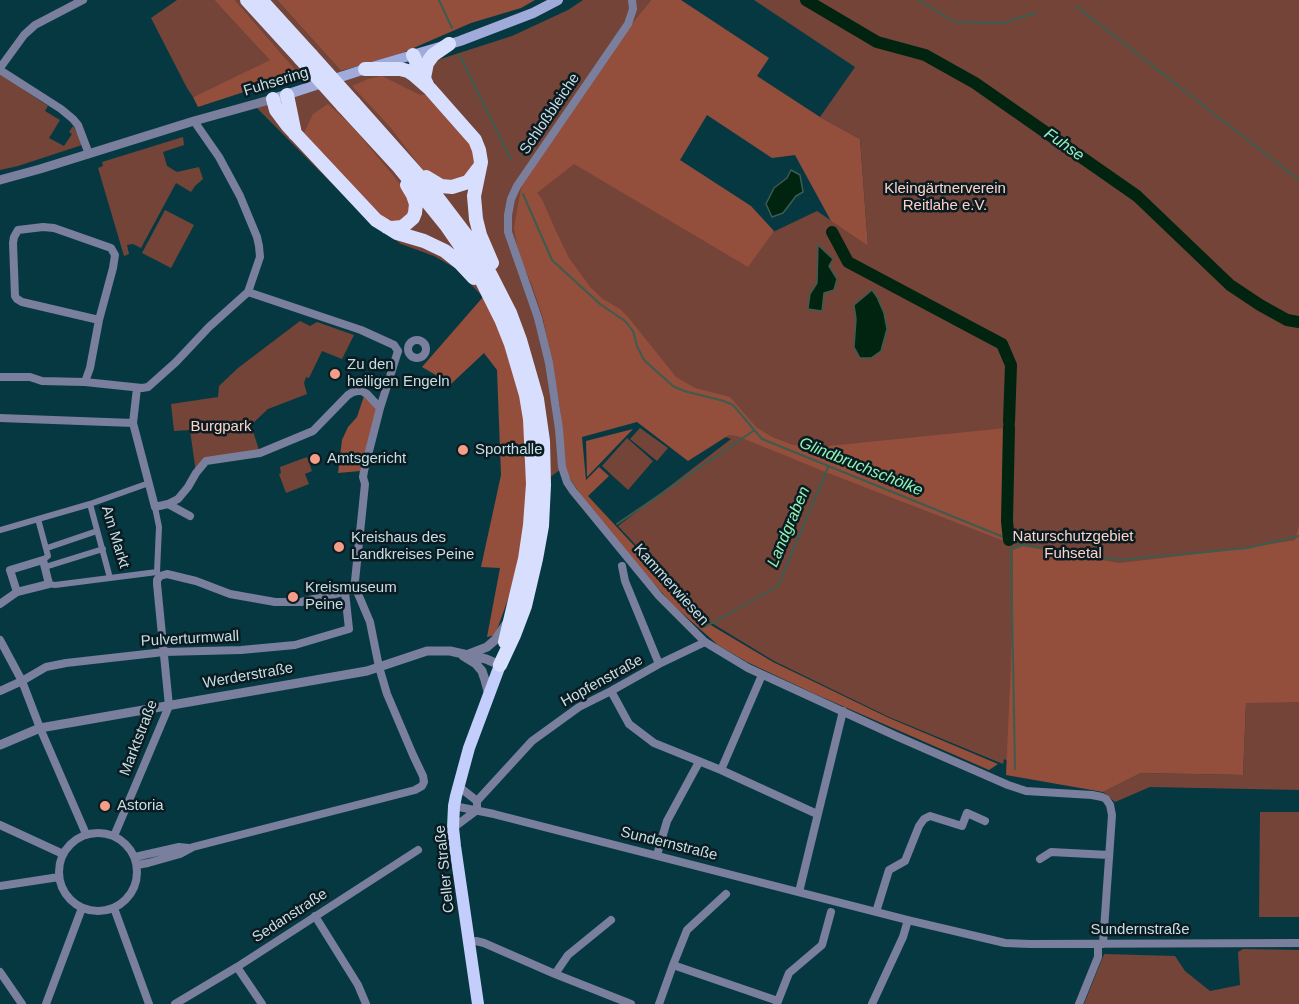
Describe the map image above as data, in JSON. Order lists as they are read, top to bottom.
{
  "streets": {
    "main road": ["Fuhsering", "Celler Straße"],
    "street": [
      "Schloßbleiche",
      "Am Markt",
      "Kammerwiesen",
      "Pulverturmwall",
      "Werderstraße",
      "Hopfenstraße",
      "Marktstraße",
      "Sundernstraße",
      "Sedanstraße"
    ]
  },
  "crossings": [
    ["Schloßbleiche", "Kammerwiesen"],
    ["Kammerwiesen", "Hopfenstraße"],
    ["Pulverturmwall", "Marktstraße"],
    ["Werderstraße", "Marktstraße"],
    ["Werderstraße", "Celler Straße"],
    ["Hopfenstraße", "Sundernstraße"],
    ["Hopfenstraße", "Celler Straße"],
    ["Sundernstraße", "Celler Straße"]
  ],
  "water": ["Fuhse", "Glindbruchschölke", "Landgraben"],
  "parks": ["Kleingärtnerverein Reitlahe e.V.", "Burgpark", "Naturschutzgebiet Fuhsetal"],
  "places": [
    "Zu den heiligen Engeln",
    "Sporthalle",
    "Amtsgericht",
    "Kreishaus des Landkreises Peine",
    "Kreismuseum Peine",
    "Astoria"
  ]
}
